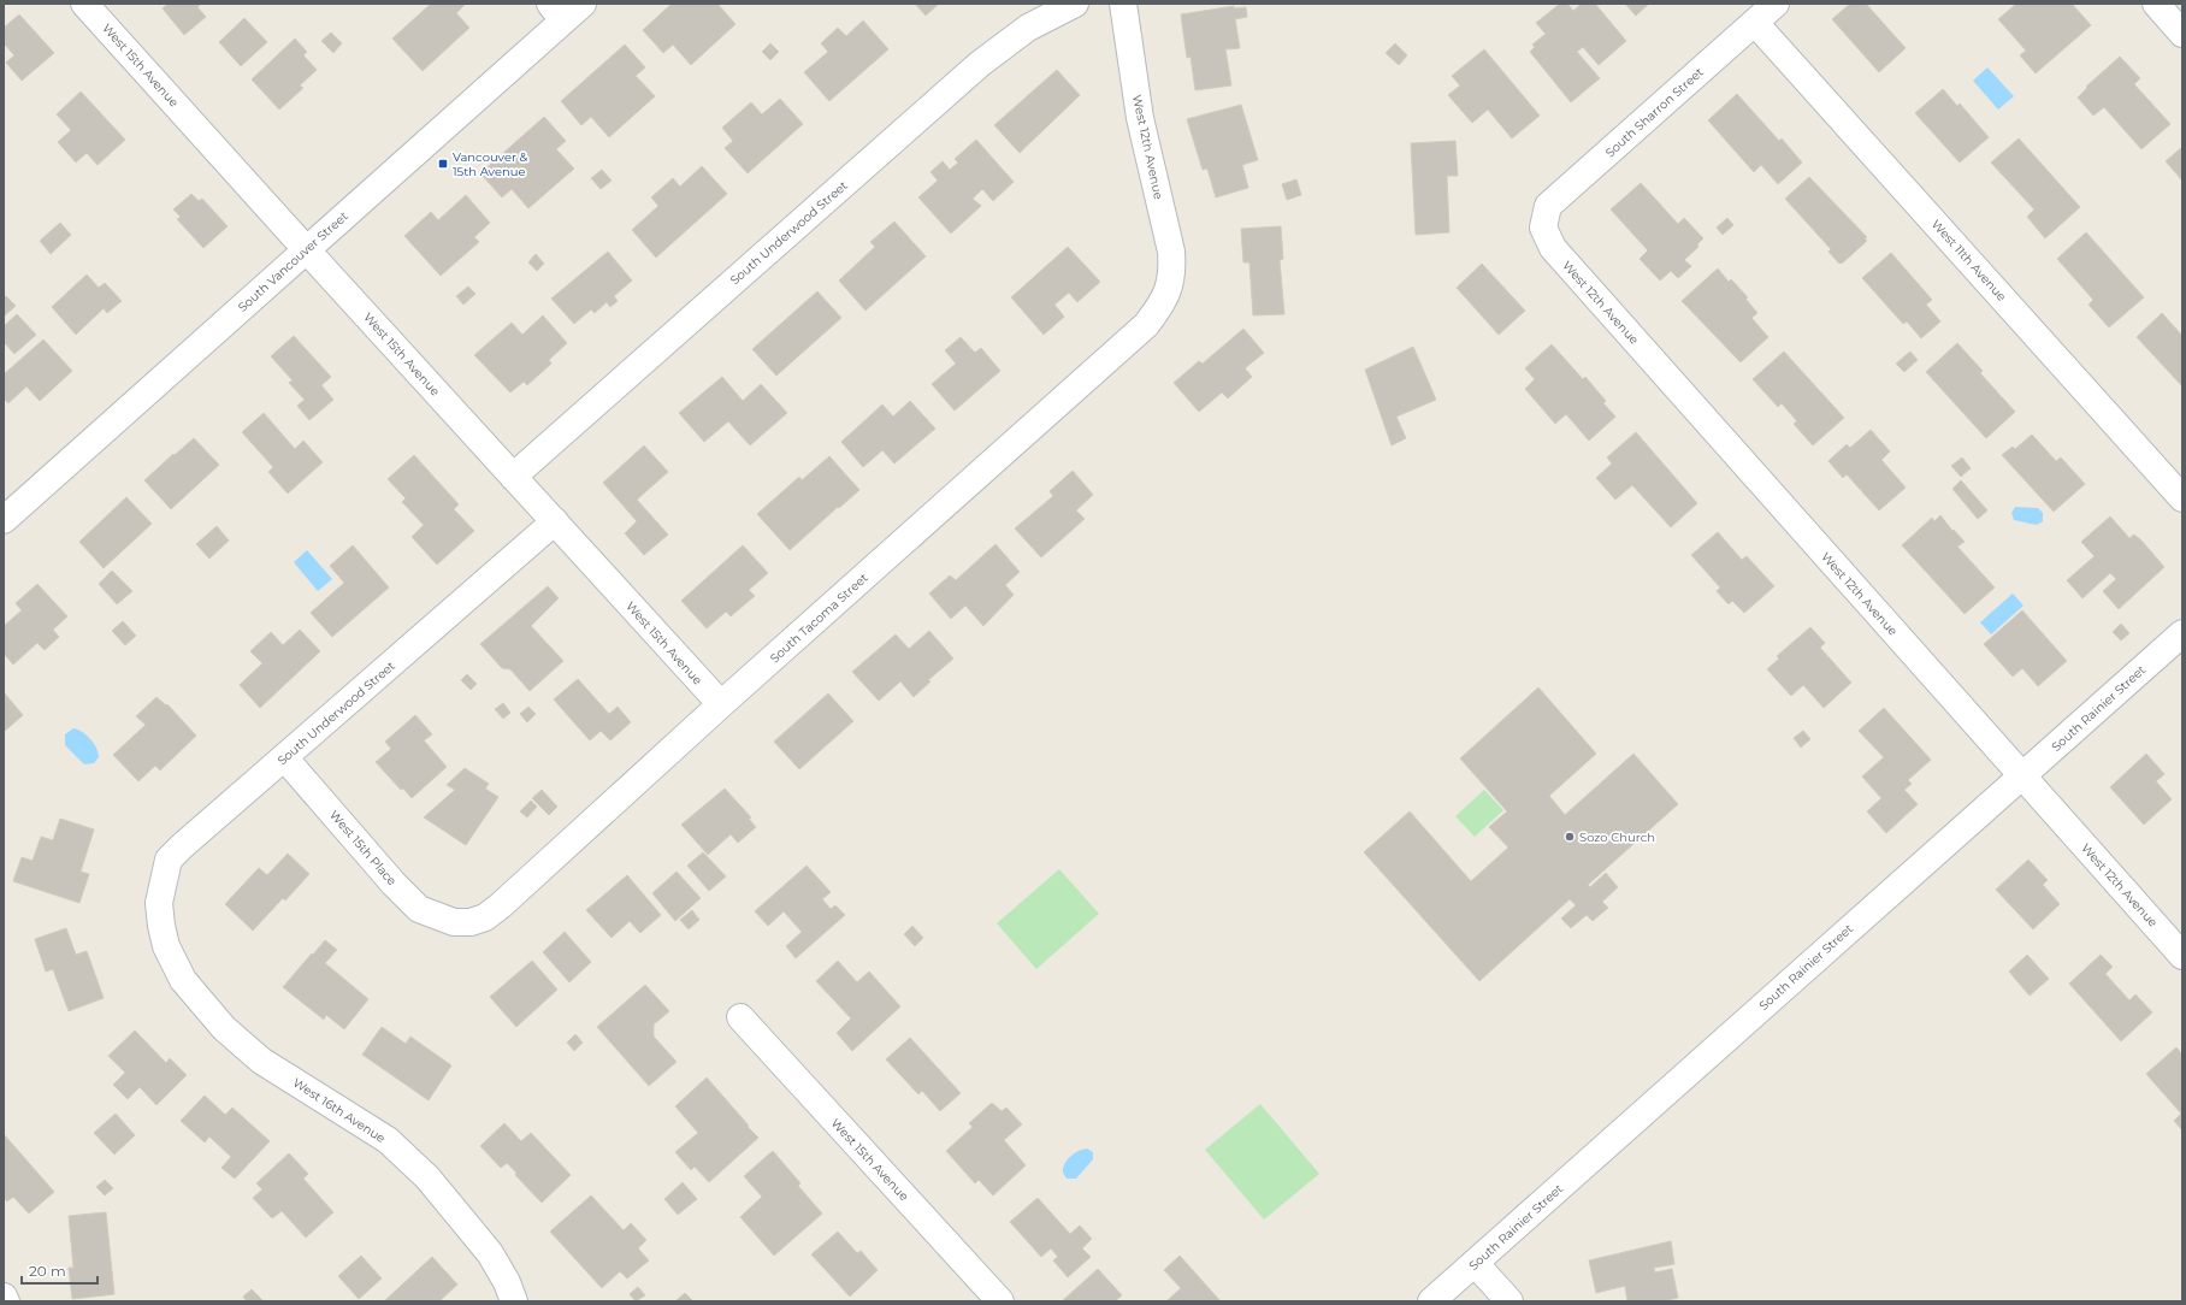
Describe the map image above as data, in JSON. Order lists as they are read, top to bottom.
{
  "streets": {
    "street": [
      "West 15th Avenue",
      "South Sharron Street",
      "West 12th Avenue",
      "South Underwood Street",
      "West 11th Avenue",
      "South Vancouver Street",
      "South Tacoma Street",
      "South Rainier Street",
      "West 15th Place",
      "West 16th Avenue"
    ]
  },
  "crossings": [
    ["West 15th Avenue", "South Underwood Street"],
    ["West 15th Avenue", "South Vancouver Street"],
    ["West 15th Avenue", "South Tacoma Street"],
    ["South Sharron Street", "West 12th Avenue"],
    ["South Sharron Street", "West 11th Avenue"],
    ["West 12th Avenue", "South Tacoma Street"],
    ["West 12th Avenue", "South Rainier Street"],
    ["South Underwood Street", "West 15th Place"],
    ["South Underwood Street", "West 16th Avenue"],
    ["South Tacoma Street", "West 15th Place"]
  ],
  "places": {
    "transit": ["Vancouver & 15th Avenue"],
    "other": ["Sozo Church"]
  },
  "scale_bar": "20 m"
}
